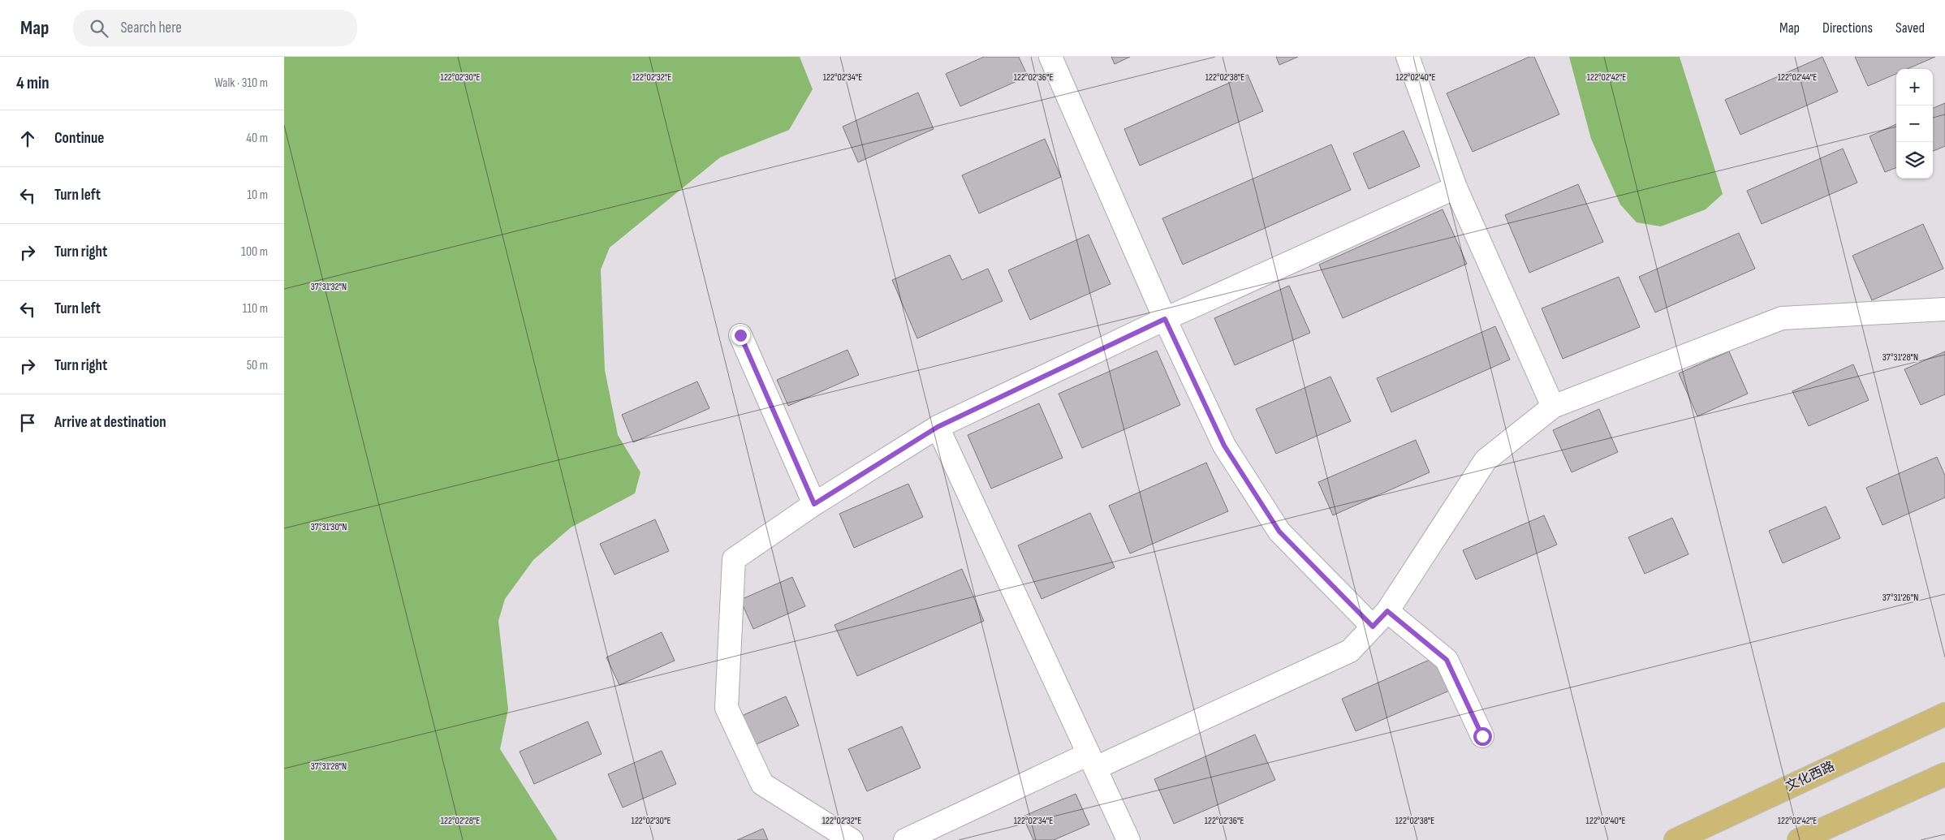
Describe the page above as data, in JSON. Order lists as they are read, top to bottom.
{
  "streets": {
    "main road": ["文化西路"]
  },
  "page": {
    "header": "Map",
    "search": "Search here",
    "nav": ["Map", "Directions", "Saved"],
    "heading": ["4 min", "Walk · 310 m"],
    "map_buttons": ["+", "−"],
    "list": [
      ["Continue", "40 m"],
      ["Turn left", "10 m"],
      ["Turn right", "100 m"],
      ["Turn left", "110 m"],
      ["Turn right", "50 m"],
      "Arrive at destination"
    ]
  },
  "coordinates": [
    "122°02'44\"E",
    "122°02'30\"E",
    "122°02'32\"E",
    "122°02'34\"E",
    "122°02'36\"E",
    "122°02'38\"E",
    "122°02'40\"E",
    "122°02'42\"E",
    "37°31'32\"N",
    "37°31'28\"N",
    "37°31'30\"N",
    "37°31'26\"N",
    "122°02'28\"E"
  ]
}
